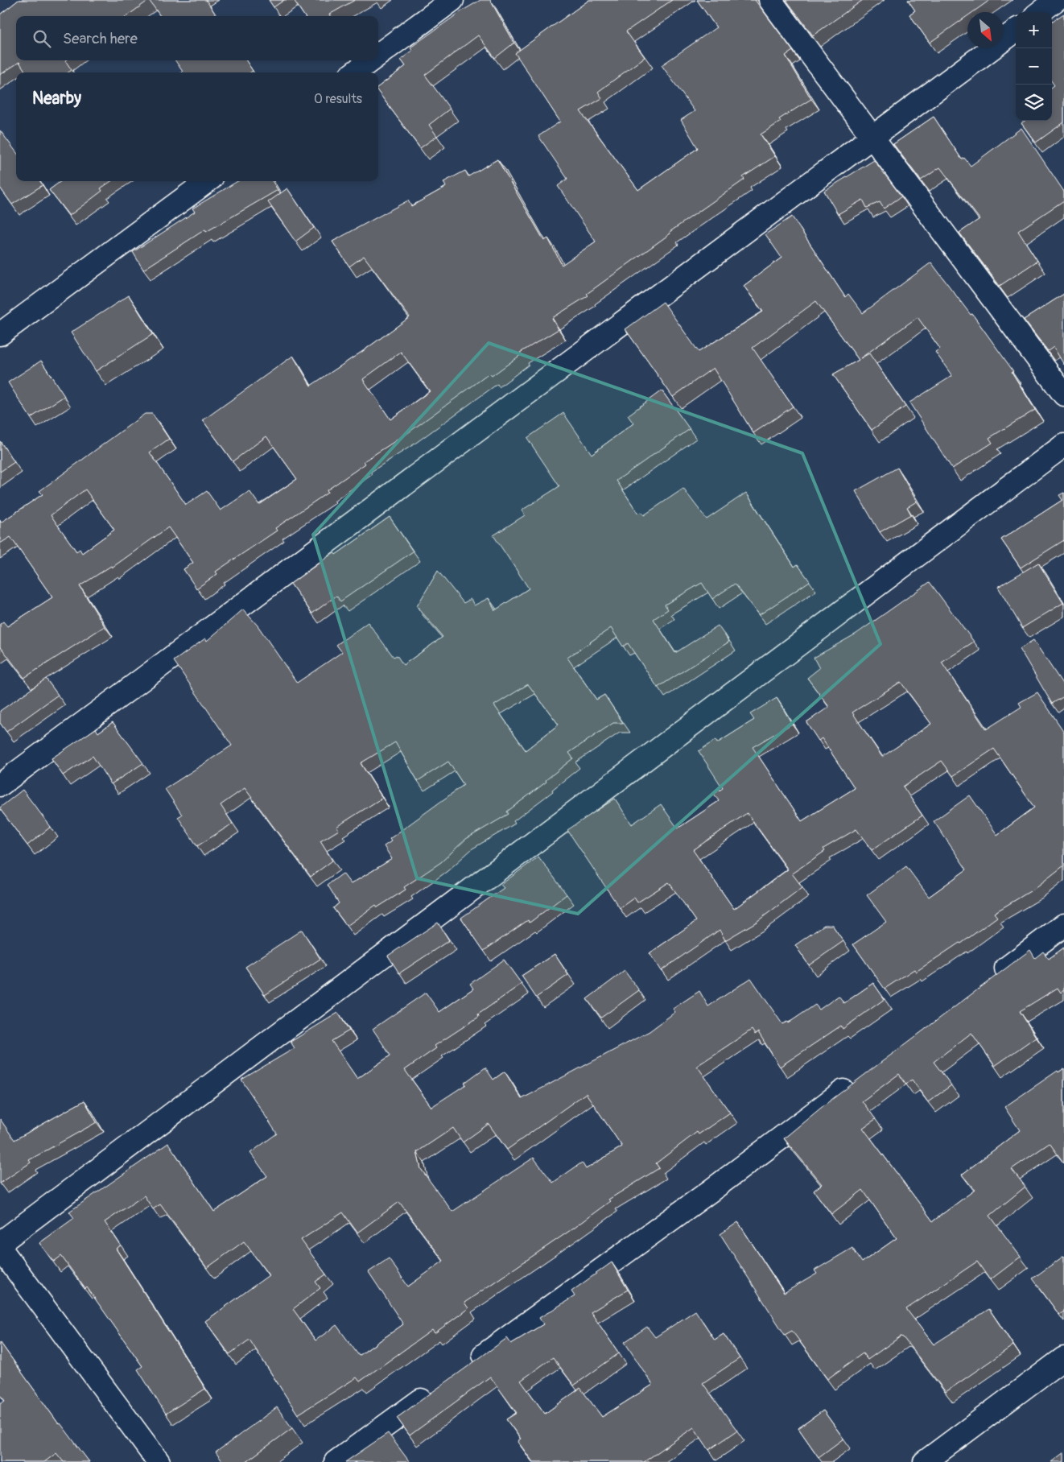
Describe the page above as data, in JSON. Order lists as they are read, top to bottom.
{
  "north": "bottom right",
  "page": {
    "map_buttons": ["+", "−"],
    "search": "Search here",
    "heading": ["Nearby", "0 results"]
  }
}
